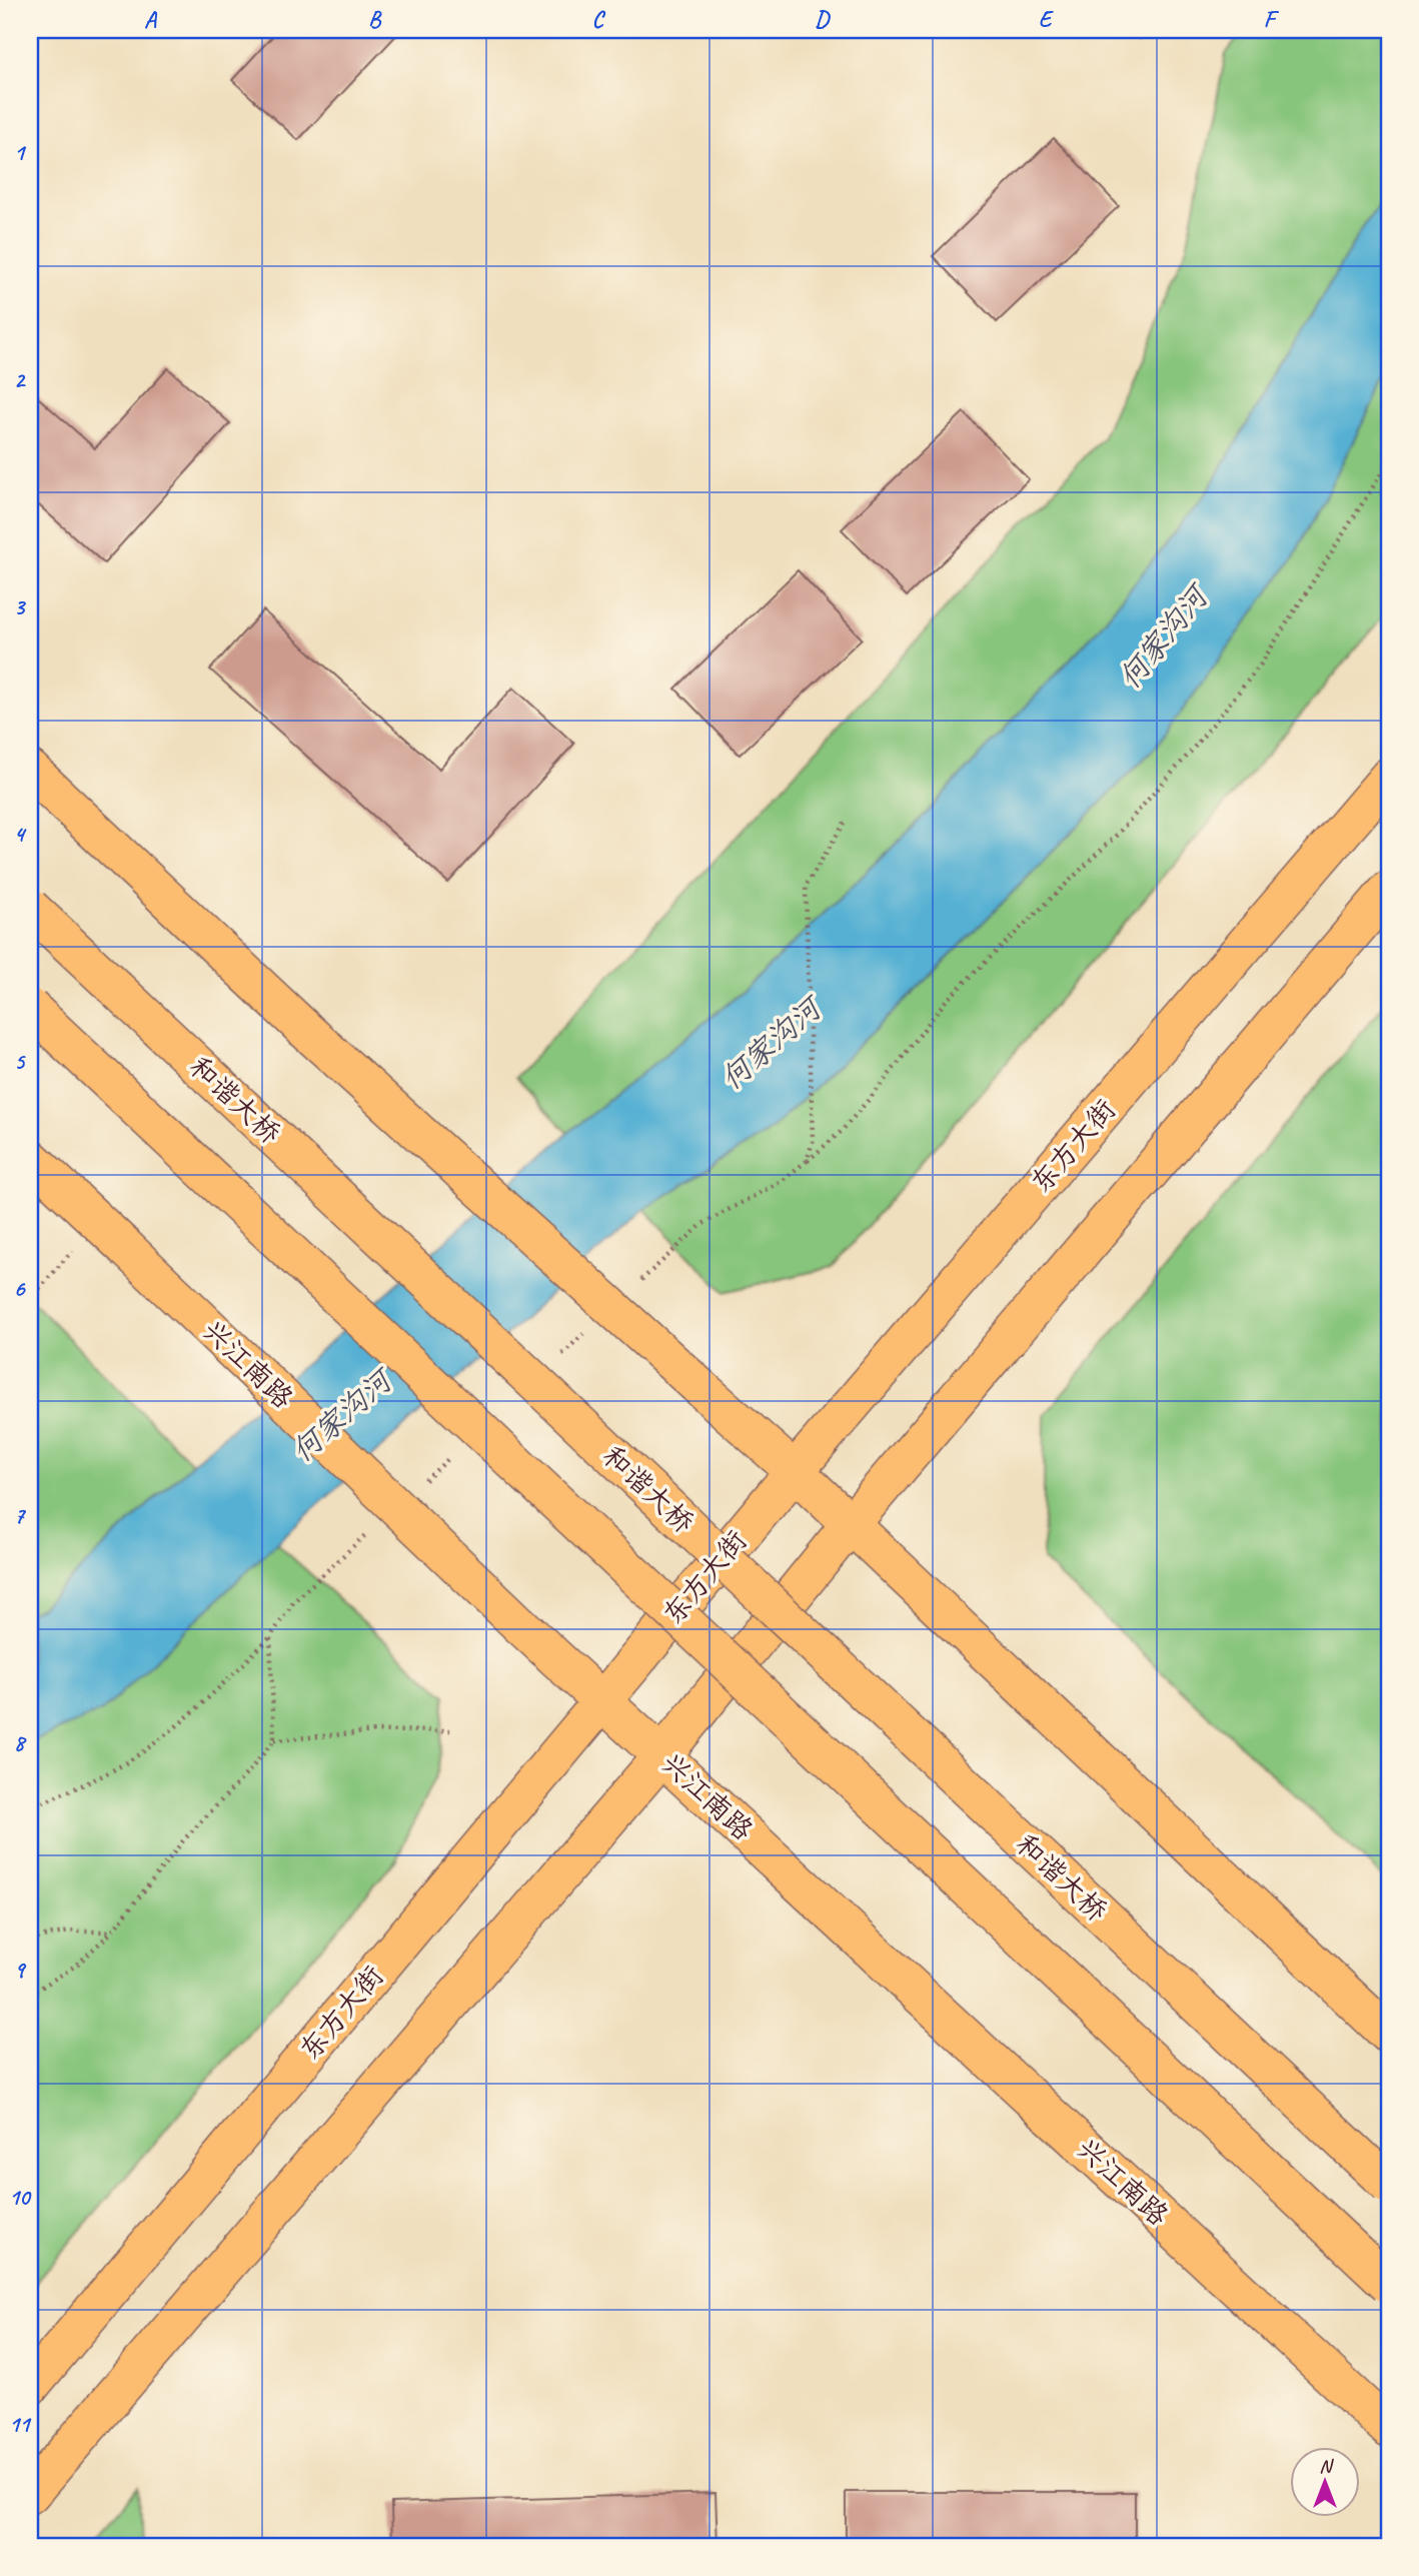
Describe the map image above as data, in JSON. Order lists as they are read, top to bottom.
{
  "streets": {
    "main road": ["和谐大桥", "东方大街", "兴江南路"]
  },
  "crossings": [
    ["东方大街", "兴江南路"]
  ],
  "water": ["何家沟河"],
  "north": "top",
  "grid": {
    "columns": [
      "A",
      "B",
      "C",
      "D",
      "E",
      "F"
    ],
    "rows": [
      "1",
      "2",
      "3",
      "4",
      "5",
      "6",
      "7",
      "8",
      "9",
      "10",
      "11"
    ]
  }
}
